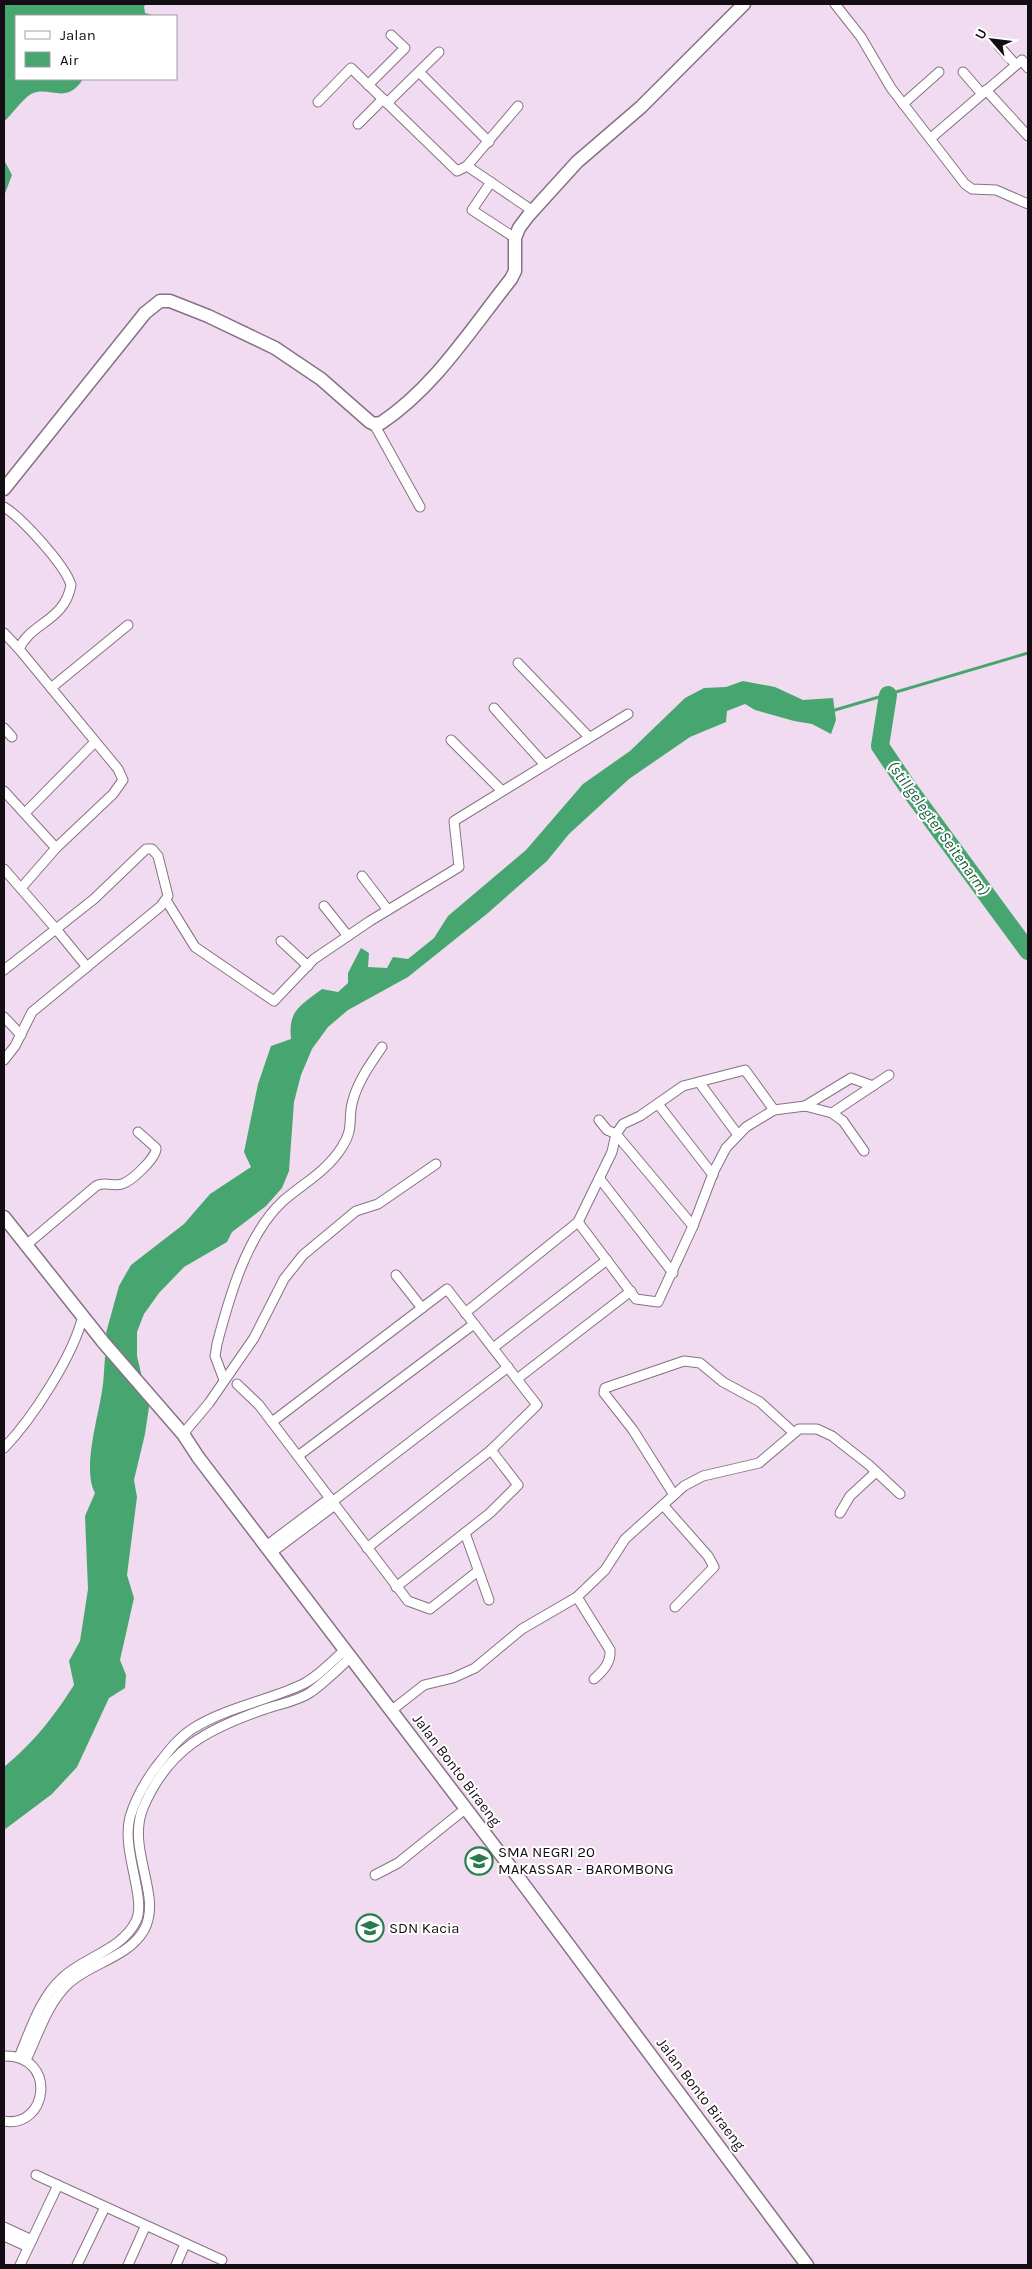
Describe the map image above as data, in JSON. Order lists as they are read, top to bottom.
{
  "streets": {
    "street": ["Jalan Bonto Biraeng"]
  },
  "water": ["(stillgelegter Seitenarm)"],
  "places": {
    "school or university": ["SMA NEGRI 20 MAKASSAR - BAROMBONG", "SDN Kacia"]
  },
  "legend": ["Jalan", "Air"],
  "north": "top left"
}
